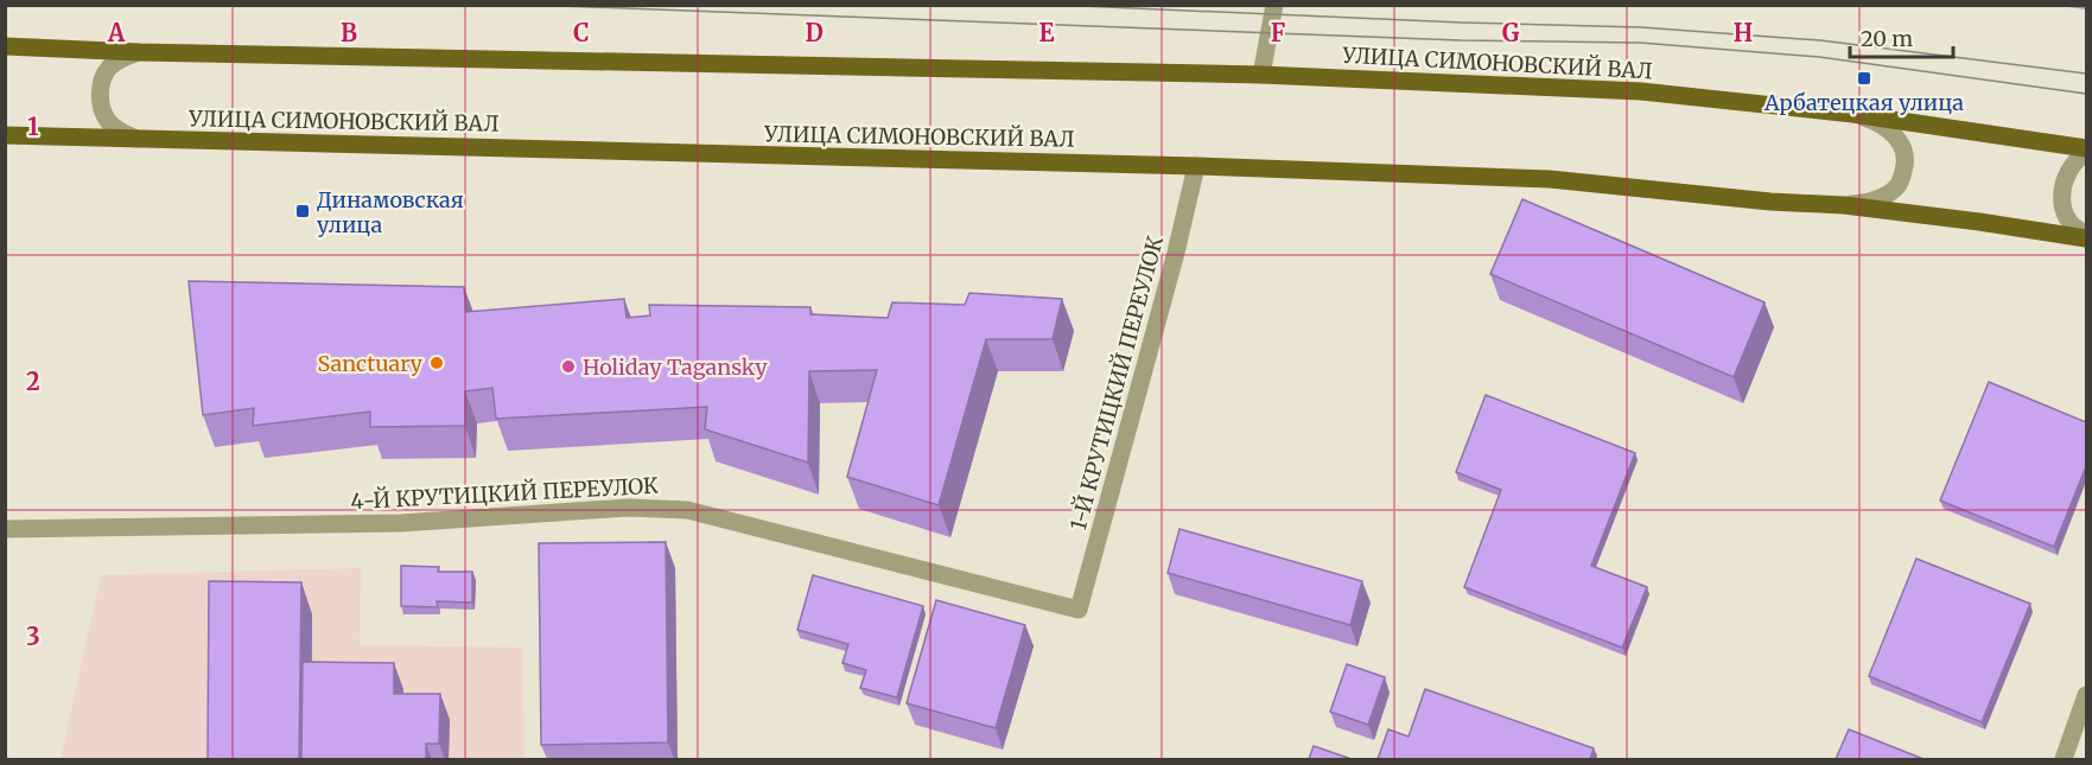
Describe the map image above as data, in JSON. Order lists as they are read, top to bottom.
{
  "streets": {
    "main road": ["УЛИЦА СИМОНОВСКИЙ ВАЛ"],
    "street": ["1-Й КРУТИЦКИЙ ПЕРЕУЛОК", "4-Й КРУТИЦКИЙ ПЕРЕУЛОК"]
  },
  "crossings": [
    ["УЛИЦА СИМОНОВСКИЙ ВАЛ", "1-Й КРУТИЦКИЙ ПЕРЕУЛОК"],
    ["1-Й КРУТИЦКИЙ ПЕРЕУЛОК", "4-Й КРУТИЦКИЙ ПЕРЕУЛОК"]
  ],
  "places": {
    "transit": ["Арбатецкая улица", "Динамовская улица"],
    "other": ["Sanctuary", "Holiday Tagansky"]
  },
  "scale_bar": "20 m",
  "grid": {
    "columns": [
      "A",
      "B",
      "C",
      "D",
      "E",
      "F",
      "G",
      "H"
    ],
    "rows": ["1", "2", "3"]
  }
}
